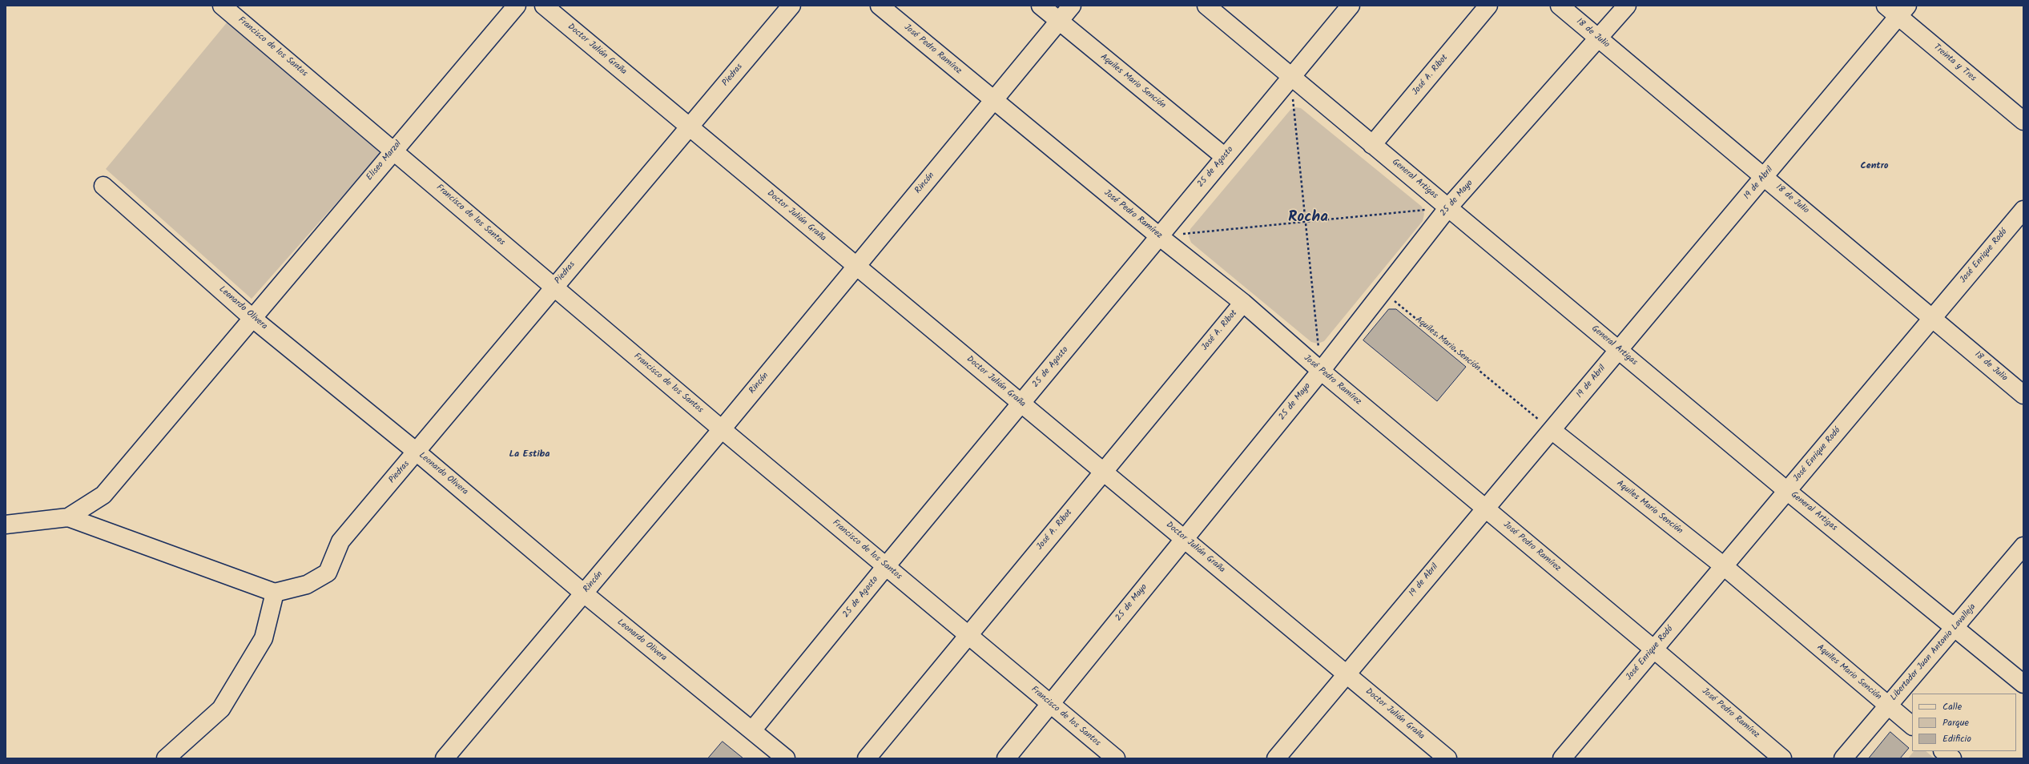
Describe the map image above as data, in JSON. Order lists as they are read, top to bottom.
{
  "streets": {
    "street": [
      "18 de Julio",
      "Francisco de los Santos",
      "Doctor Julián Graña",
      "José Pedro Ramírez",
      "Treinta y Tres",
      "Piedras",
      "José A. Ribot",
      "Aquiles Mario Sención",
      "Eliseo Marzol",
      "25 de Agosto",
      "General Artigas",
      "Rincón",
      "19 de Abril",
      "25 de Mayo",
      "José Enrique Rodó",
      "Leonardo Olivera",
      "Libertador Juan Antonio Lavalleja"
    ]
  },
  "crossings": [
    ["18 de Julio", "19 de Abril"],
    ["18 de Julio", "25 de Mayo"],
    ["18 de Julio", "José Enrique Rodó"],
    ["Francisco de los Santos", "Piedras"],
    ["Francisco de los Santos", "José A. Ribot"],
    ["Francisco de los Santos", "Eliseo Marzol"],
    ["Francisco de los Santos", "25 de Agosto"],
    ["Francisco de los Santos", "Rincón"],
    ["Francisco de los Santos", "25 de Mayo"],
    ["Doctor Julián Graña", "Piedras"],
    ["Doctor Julián Graña", "José A. Ribot"],
    ["Doctor Julián Graña", "25 de Agosto"],
    ["Doctor Julián Graña", "Rincón"],
    ["Doctor Julián Graña", "19 de Abril"],
    ["Doctor Julián Graña", "25 de Mayo"],
    ["José Pedro Ramírez", "José A. Ribot"],
    ["José Pedro Ramírez", "25 de Agosto"],
    ["José Pedro Ramírez", "Rincón"],
    ["José Pedro Ramírez", "19 de Abril"],
    ["José Pedro Ramírez", "25 de Mayo"],
    ["José Pedro Ramírez", "José Enrique Rodó"],
    ["Treinta y Tres", "19 de Abril"],
    ["Piedras", "Leonardo Olivera"],
    ["José A. Ribot", "General Artigas"],
    ["Aquiles Mario Sención", "25 de Agosto"],
    ["Aquiles Mario Sención", "Rincón"],
    ["Aquiles Mario Sención", "19 de Abril"],
    ["Aquiles Mario Sención", "25 de Mayo"],
    ["Aquiles Mario Sención", "José Enrique Rodó"],
    ["Aquiles Mario Sención", "Libertador Juan Antonio Lavalleja"],
    ["Eliseo Marzol", "Leonardo Olivera"],
    ["25 de Agosto", "General Artigas"],
    ["25 de Agosto", "Leonardo Olivera"],
    ["General Artigas", "19 de Abril"],
    ["General Artigas", "25 de Mayo"],
    ["General Artigas", "José Enrique Rodó"],
    ["General Artigas", "Libertador Juan Antonio Lavalleja"],
    ["Rincón", "Leonardo Olivera"]
  ],
  "districts": ["Centro", "Rocha", "La Estiba"],
  "legend": ["Calle", "Parque", "Edificio"]
}
